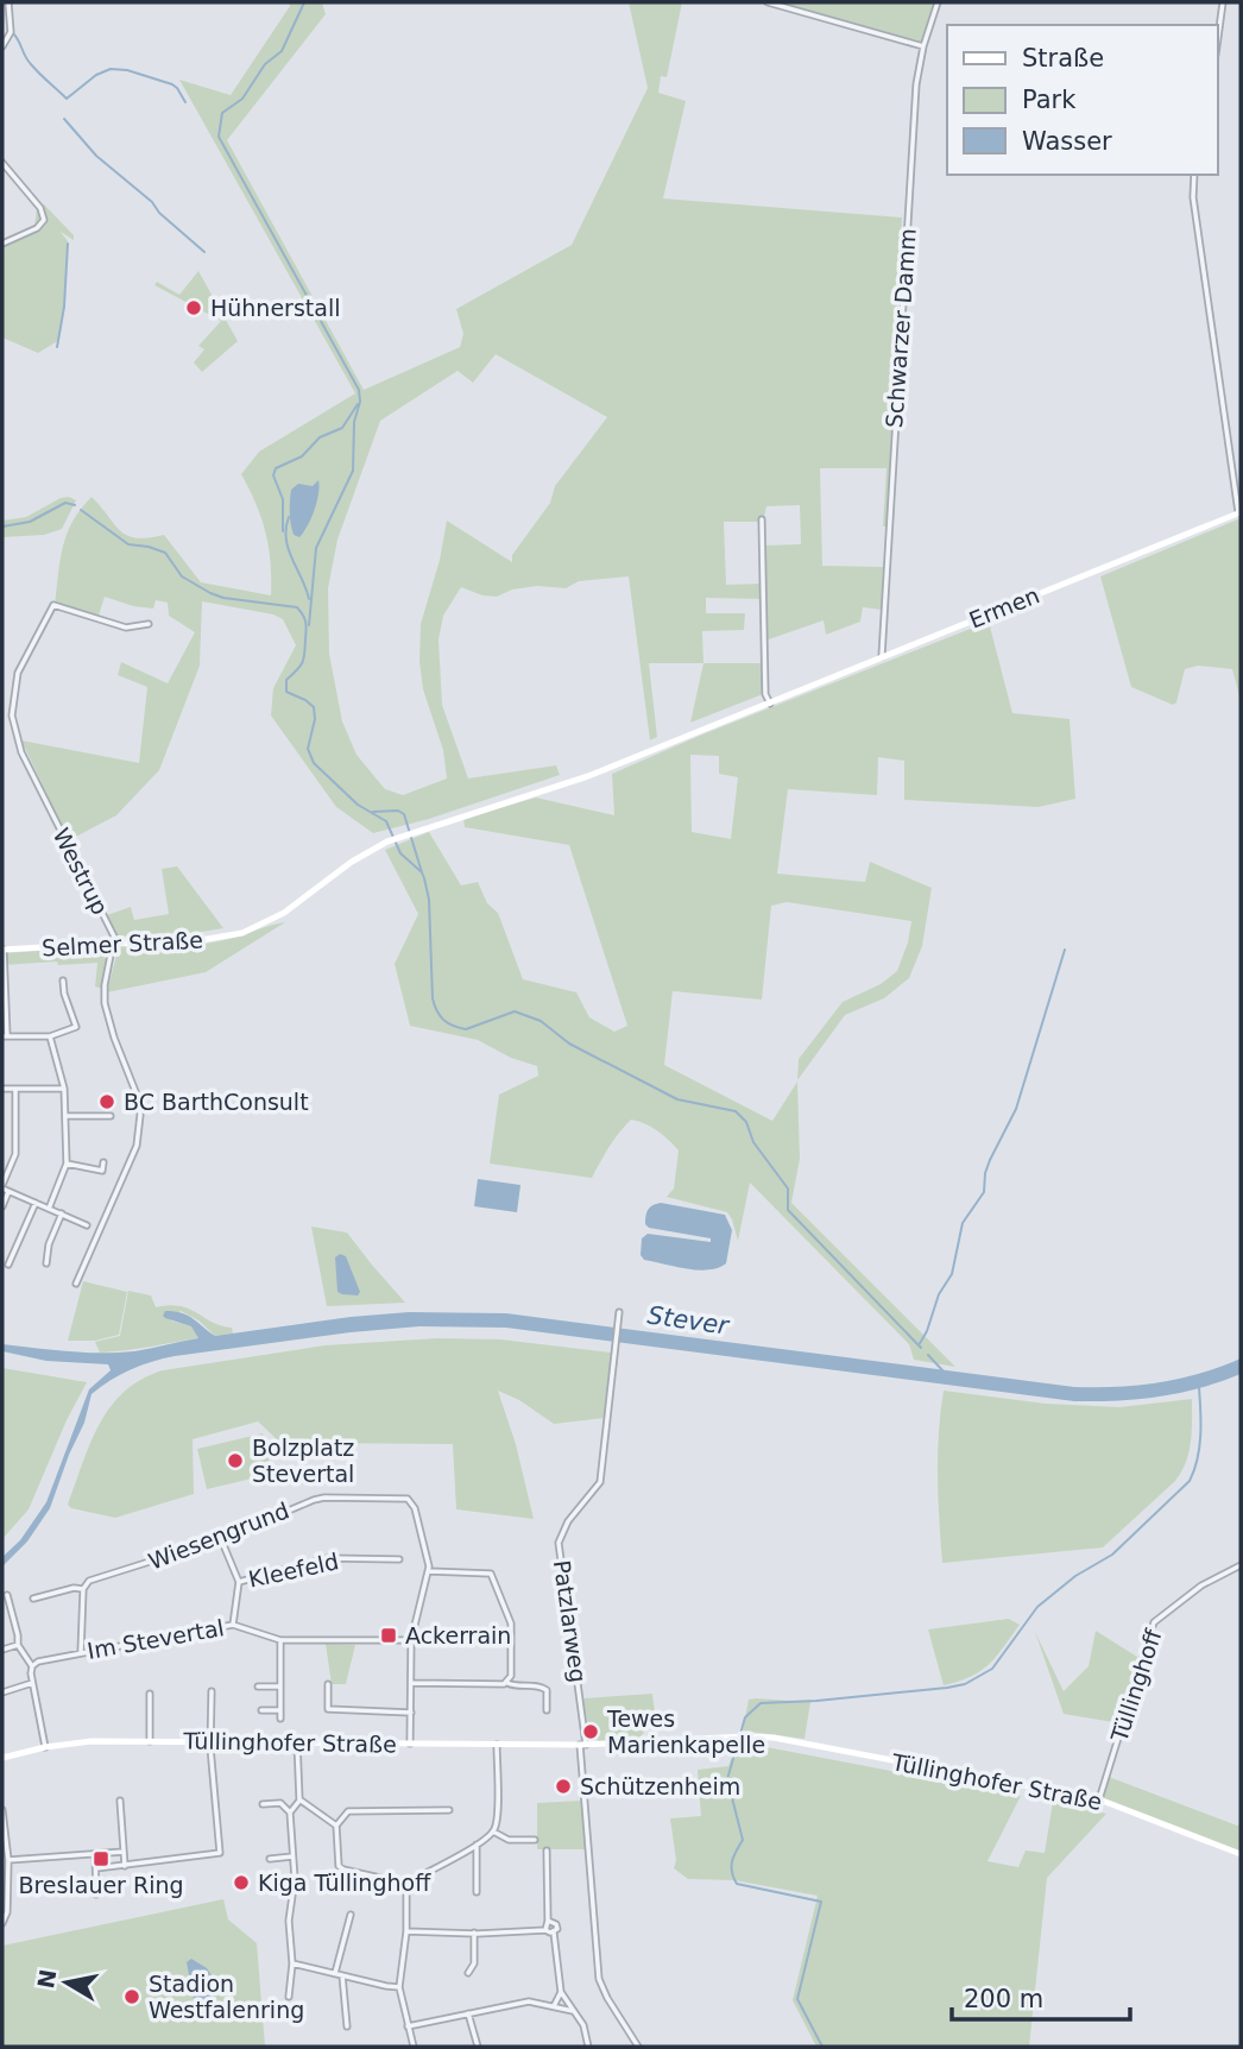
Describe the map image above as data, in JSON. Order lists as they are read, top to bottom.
{
  "streets": {
    "main road": ["Ermen", "Selmer Straße", "Tüllinghofer Straße"],
    "street": [
      "Schwarzer Damm",
      "Westrup",
      "Wiesengrund",
      "Kleefeld",
      "Patzlarweg",
      "Im Stevertal",
      "Tüllinghoff"
    ]
  },
  "crossings": [
    ["Schwarzer Damm", "Ermen"],
    ["Ermen", "Selmer Straße"],
    ["Westrup", "Selmer Straße"],
    ["Wiesengrund", "Kleefeld"],
    ["Wiesengrund", "Im Stevertal"],
    ["Wiesengrund", "Tüllinghofer Straße"],
    ["Kleefeld", "Im Stevertal"],
    ["Patzlarweg", "Tüllinghofer Straße"],
    ["Tüllinghoff", "Tüllinghofer Straße"]
  ],
  "water": ["Stever"],
  "places": {
    "other": [
      "Hühnerstall",
      "BC BarthConsult",
      "Bolzplatz Stevertal",
      "Tewes Marienkapelle",
      "Schützenheim",
      "Kiga Tüllinghoff",
      "Stadion Westfalenring"
    ],
    "transit": ["Ackerrain", "Breslauer Ring"]
  },
  "legend": ["Straße", "Park", "Wasser"],
  "scale_bar": "200 m",
  "north": "left"
}
